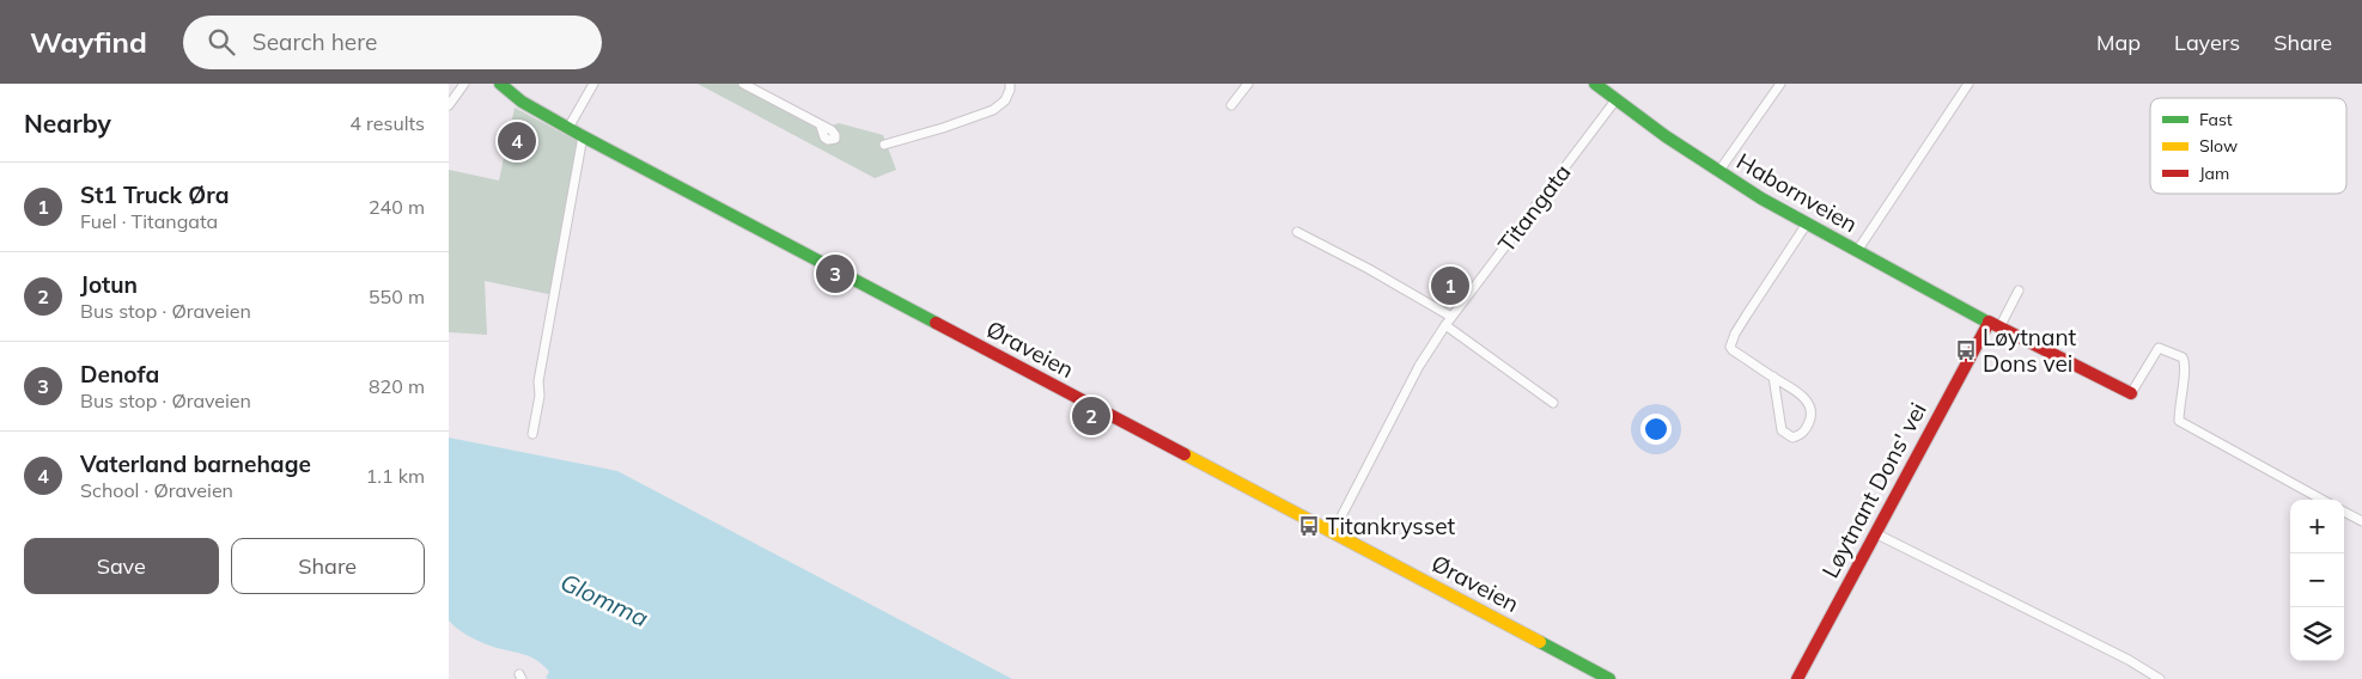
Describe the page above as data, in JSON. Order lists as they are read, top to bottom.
{
  "streets": {
    "main road": ["Habornveien", "Øraveien", "Løytnant Dons' vei"],
    "street": ["Titangata"]
  },
  "crossings": [
    ["Habornveien", "Titangata"],
    ["Habornveien", "Løytnant Dons' vei"],
    ["Titangata", "Øraveien"]
  ],
  "water": ["Glomma"],
  "places": {
    "bus stop": ["Løytnant Dons vei", "Titankrysset"]
  },
  "legend": ["Fast", "Slow", "Jam"],
  "page": {
    "header": "Wayfind",
    "search": "Search here",
    "nav": ["Map", "Layers", "Share"],
    "heading": ["Nearby", "4 results"],
    "pins": [
      "4",
      "3",
      "1",
      "2"
    ],
    "list": [
      {
        "mark": "1",
        "name": "St1 Truck Øra",
        "note": "Fuel · Titangata",
        "value": "240 m"
      },
      {
        "mark": "2",
        "name": "Jotun",
        "note": "Bus stop · Øraveien",
        "value": "550 m"
      },
      {
        "mark": "3",
        "name": "Denofa",
        "note": "Bus stop · Øraveien",
        "value": "820 m"
      },
      {
        "mark": "4",
        "name": "Vaterland barnehage",
        "note": "School · Øraveien",
        "value": "1.1 km"
      }
    ],
    "map_buttons": ["+", "−"],
    "buttons": ["Save", "Share"]
  }
}
